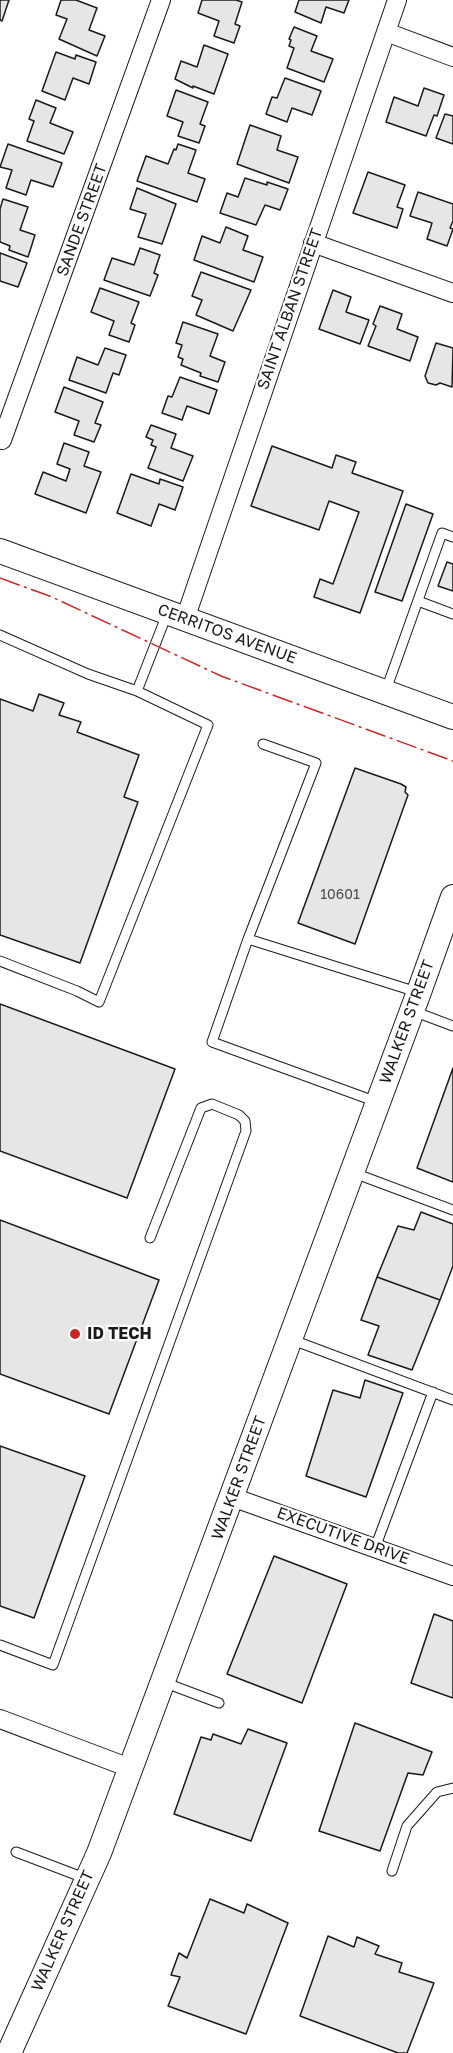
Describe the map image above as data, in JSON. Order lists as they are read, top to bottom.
{
  "streets": {
    "main road": ["CERRITOS AVENUE", "WALKER STREET"],
    "street": ["SANDE STREET", "SAINT ALBAN STREET", "EXECUTIVE DRIVE"]
  },
  "crossings": [
    ["SAINT ALBAN STREET", "CERRITOS AVENUE"],
    ["WALKER STREET", "EXECUTIVE DRIVE"]
  ],
  "places": ["ID TECH"],
  "house_numbers": ["10601"]
}
